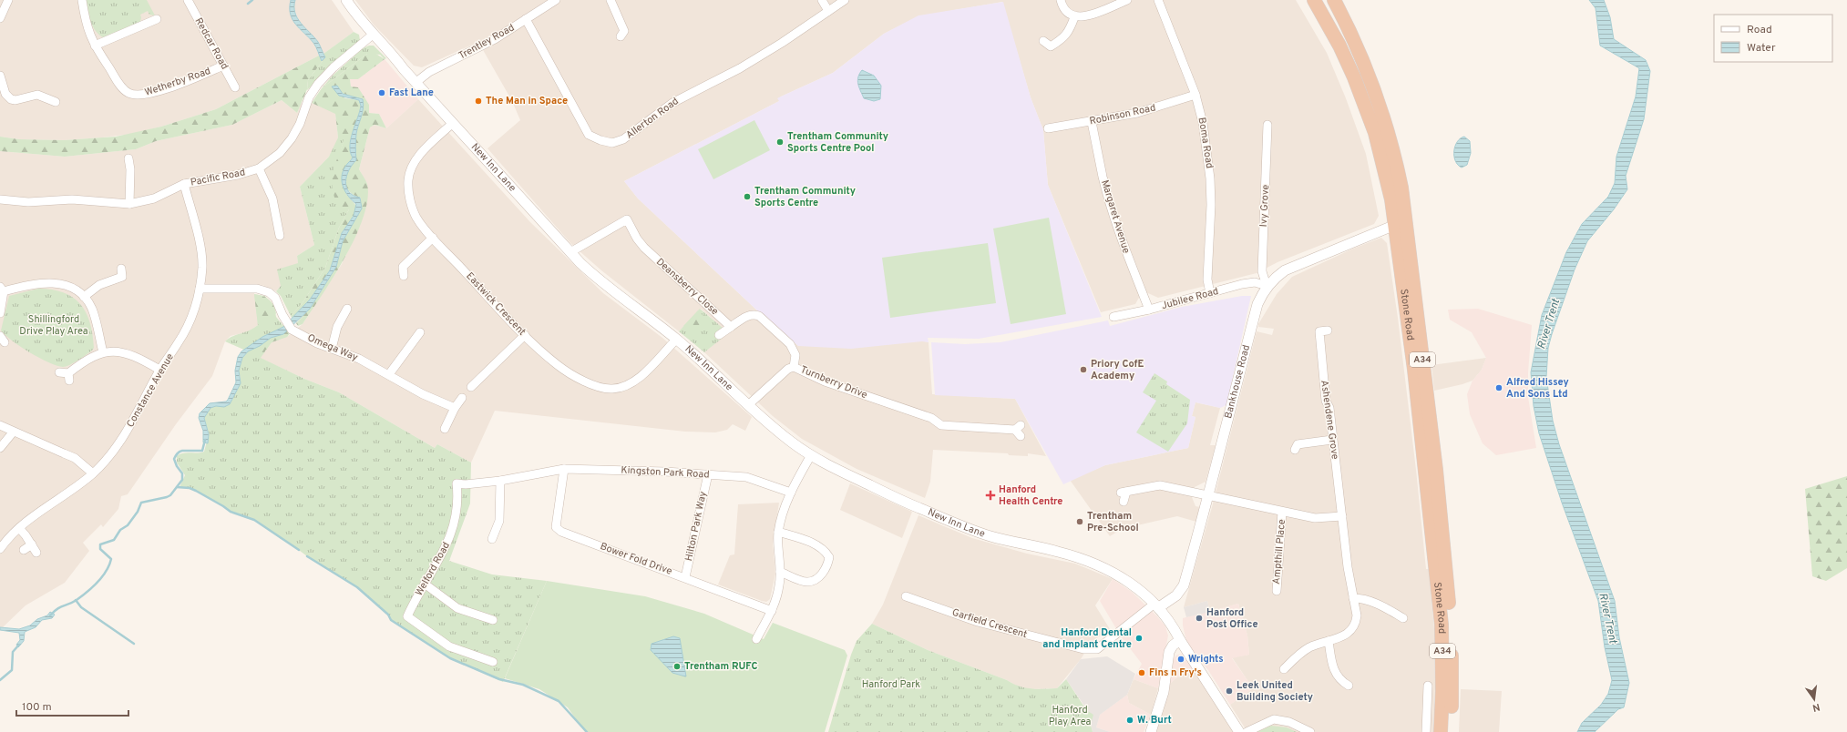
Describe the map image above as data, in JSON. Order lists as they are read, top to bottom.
{
  "streets": {
    "highway": ["Stone Road", "A34"],
    "street": [
      "Trentley Road",
      "Redcar Road",
      "Wetherby Road",
      "Robinson Road",
      "Allerton Road",
      "Boma Road",
      "New Inn Lane",
      "Pacific Road",
      "Ivy Grove",
      "Margaret Avenue",
      "Deansberry Close",
      "Jubilee Road",
      "Eastwick Crescent",
      "Omega Way",
      "Bankhouse Road",
      "Turnberry Drive",
      "Constance Avenue",
      "Ashendene Grove",
      "Kingston Park Road",
      "Hilton Park Way",
      "Ampthill Place",
      "Bower Fold Drive",
      "Welford Road",
      "Garfield Crescent"
    ]
  },
  "crossings": [
    ["Trentley Road", "Allerton Road"],
    ["Trentley Road", "New Inn Lane"],
    ["Redcar Road", "Wetherby Road"],
    ["Robinson Road", "Boma Road"],
    ["Robinson Road", "Margaret Avenue"],
    ["Boma Road", "Jubilee Road"],
    ["New Inn Lane", "Pacific Road"],
    ["New Inn Lane", "Deansberry Close"],
    ["New Inn Lane", "Eastwick Crescent"],
    ["New Inn Lane", "Bankhouse Road"],
    ["New Inn Lane", "Turnberry Drive"],
    ["New Inn Lane", "Garfield Crescent"],
    ["Pacific Road", "Constance Avenue"],
    ["Ivy Grove", "Jubilee Road"],
    ["Ivy Grove", "Bankhouse Road"],
    ["Margaret Avenue", "Jubilee Road"],
    ["Jubilee Road", "Bankhouse Road"],
    ["Stone Road", "Bankhouse Road"],
    ["Omega Way", "Constance Avenue"],
    ["Bankhouse Road", "Garfield Crescent"],
    ["Kingston Park Road", "Hilton Park Way"],
    ["Kingston Park Road", "Bower Fold Drive"],
    ["Kingston Park Road", "Welford Road"],
    ["Hilton Park Way", "Bower Fold Drive"]
  ],
  "water": ["River Trent"],
  "parks": ["Shillingford Drive Play Area", "Hanford Park", "Hanford Play Area"],
  "places": {
    "other": [
      "Fast Lane",
      "The Man in Space",
      "Trentham Community Sports Centre Pool",
      "Trentham Community Sports Centre",
      "Priory CofE Academy",
      "Alfred Hissey And Sons Ltd",
      "Trentham Pre-School",
      "Hanford Post Office",
      "Hanford Dental and Implant Centre",
      "Wrights",
      "Trentham RUFC",
      "Fins n Fry's",
      "Leek United Building Society",
      "W. Burt"
    ],
    "health": ["Hanford Health Centre"]
  },
  "legend": ["Road", "Water"],
  "scale_bar": "100 m",
  "north": "bottom"
}
